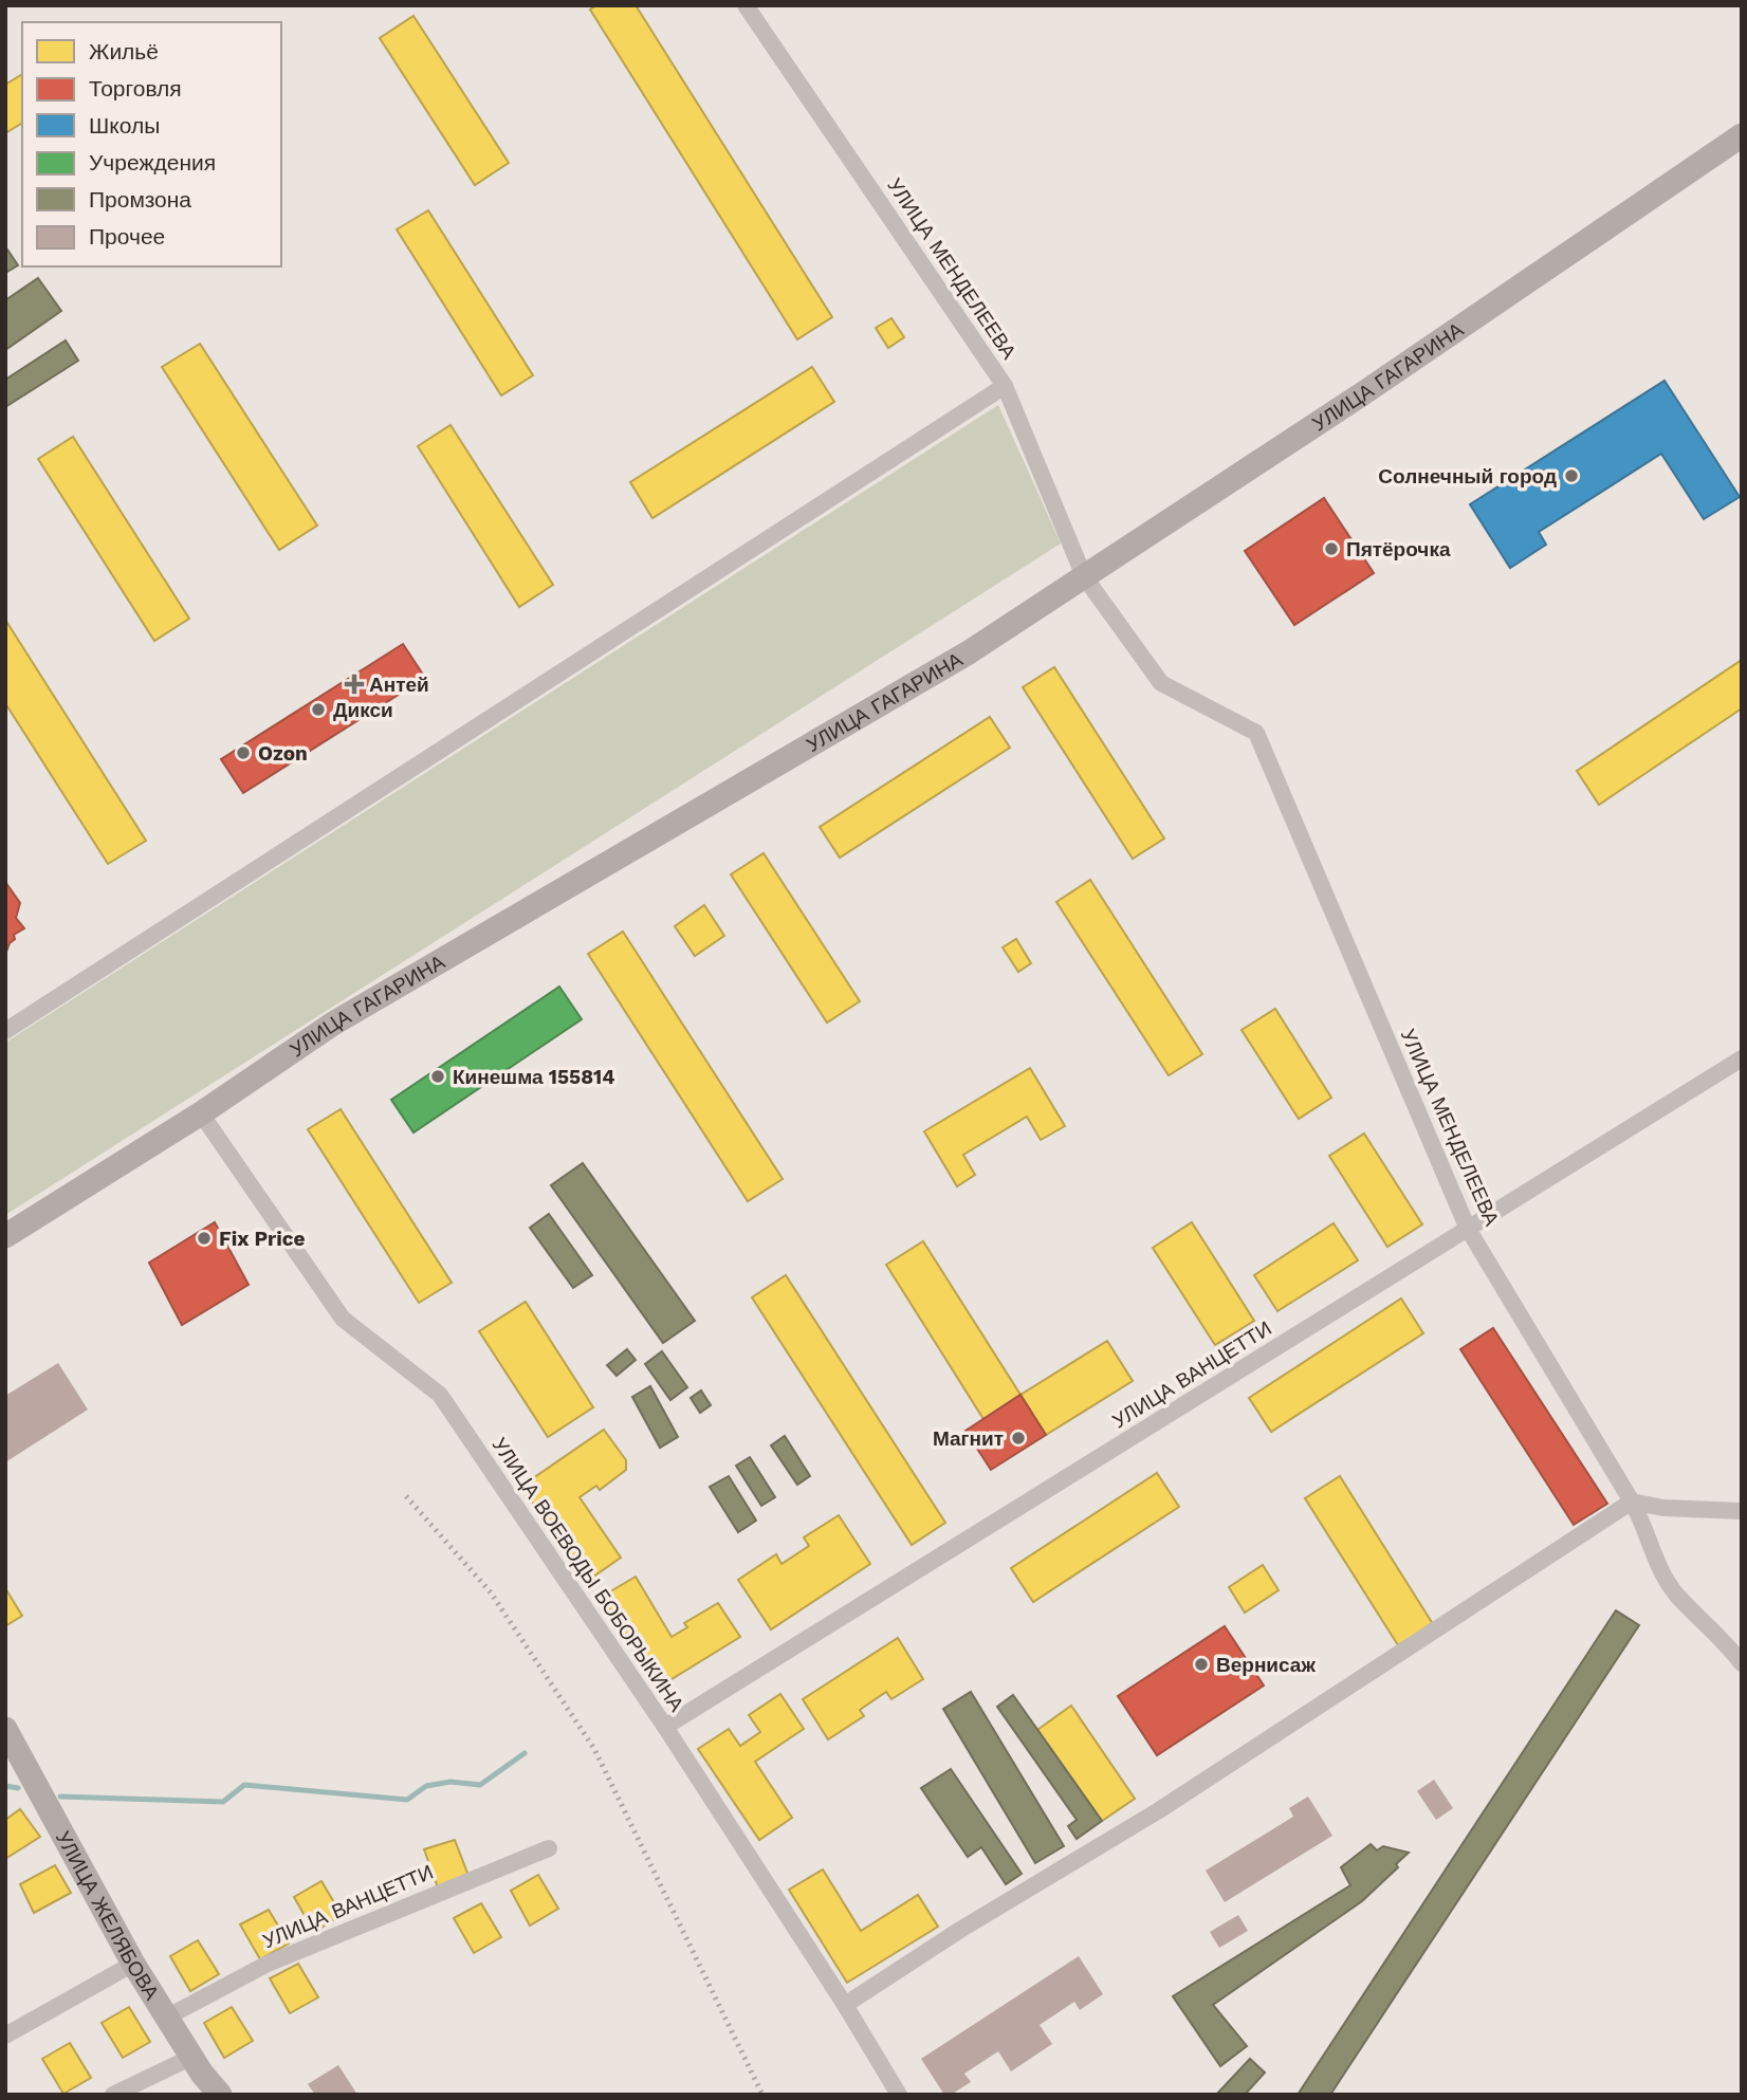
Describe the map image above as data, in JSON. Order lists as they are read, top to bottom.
{
  "streets": {
    "street": [
      "УЛИЦА МЕНДЕЛЕЕВА",
      "УЛИЦА ГАГАРИНА",
      "УЛИЦА ВАНЦЕТТИ",
      "УЛИЦА ВОЕВОДЫ БОБОРЫКИНА",
      "УЛИЦА ЖЕЛЯБОВА"
    ]
  },
  "crossings": [
    ["УЛИЦА МЕНДЕЛЕЕВА", "УЛИЦА ГАГАРИНА"],
    ["УЛИЦА МЕНДЕЛЕЕВА", "УЛИЦА ВАНЦЕТТИ"],
    ["УЛИЦА ГАГАРИНА", "УЛИЦА ВОЕВОДЫ БОБОРЫКИНА"],
    ["УЛИЦА ВАНЦЕТТИ", "УЛИЦА ВОЕВОДЫ БОБОРЫКИНА"],
    ["УЛИЦА ВАНЦЕТТИ", "УЛИЦА ЖЕЛЯБОВА"]
  ],
  "places": {
    "other": [
      "Солнечный город",
      "Пятёрочка",
      "Дикси",
      "Ozon",
      "Кинешма 155814",
      "Fix Price",
      "Магнит",
      "Вернисаж"
    ],
    "health": ["Антей"]
  },
  "legend": [
    "Жильё",
    "Торговля",
    "Школы",
    "Учреждения",
    "Промзона",
    "Прочее"
  ]
}
